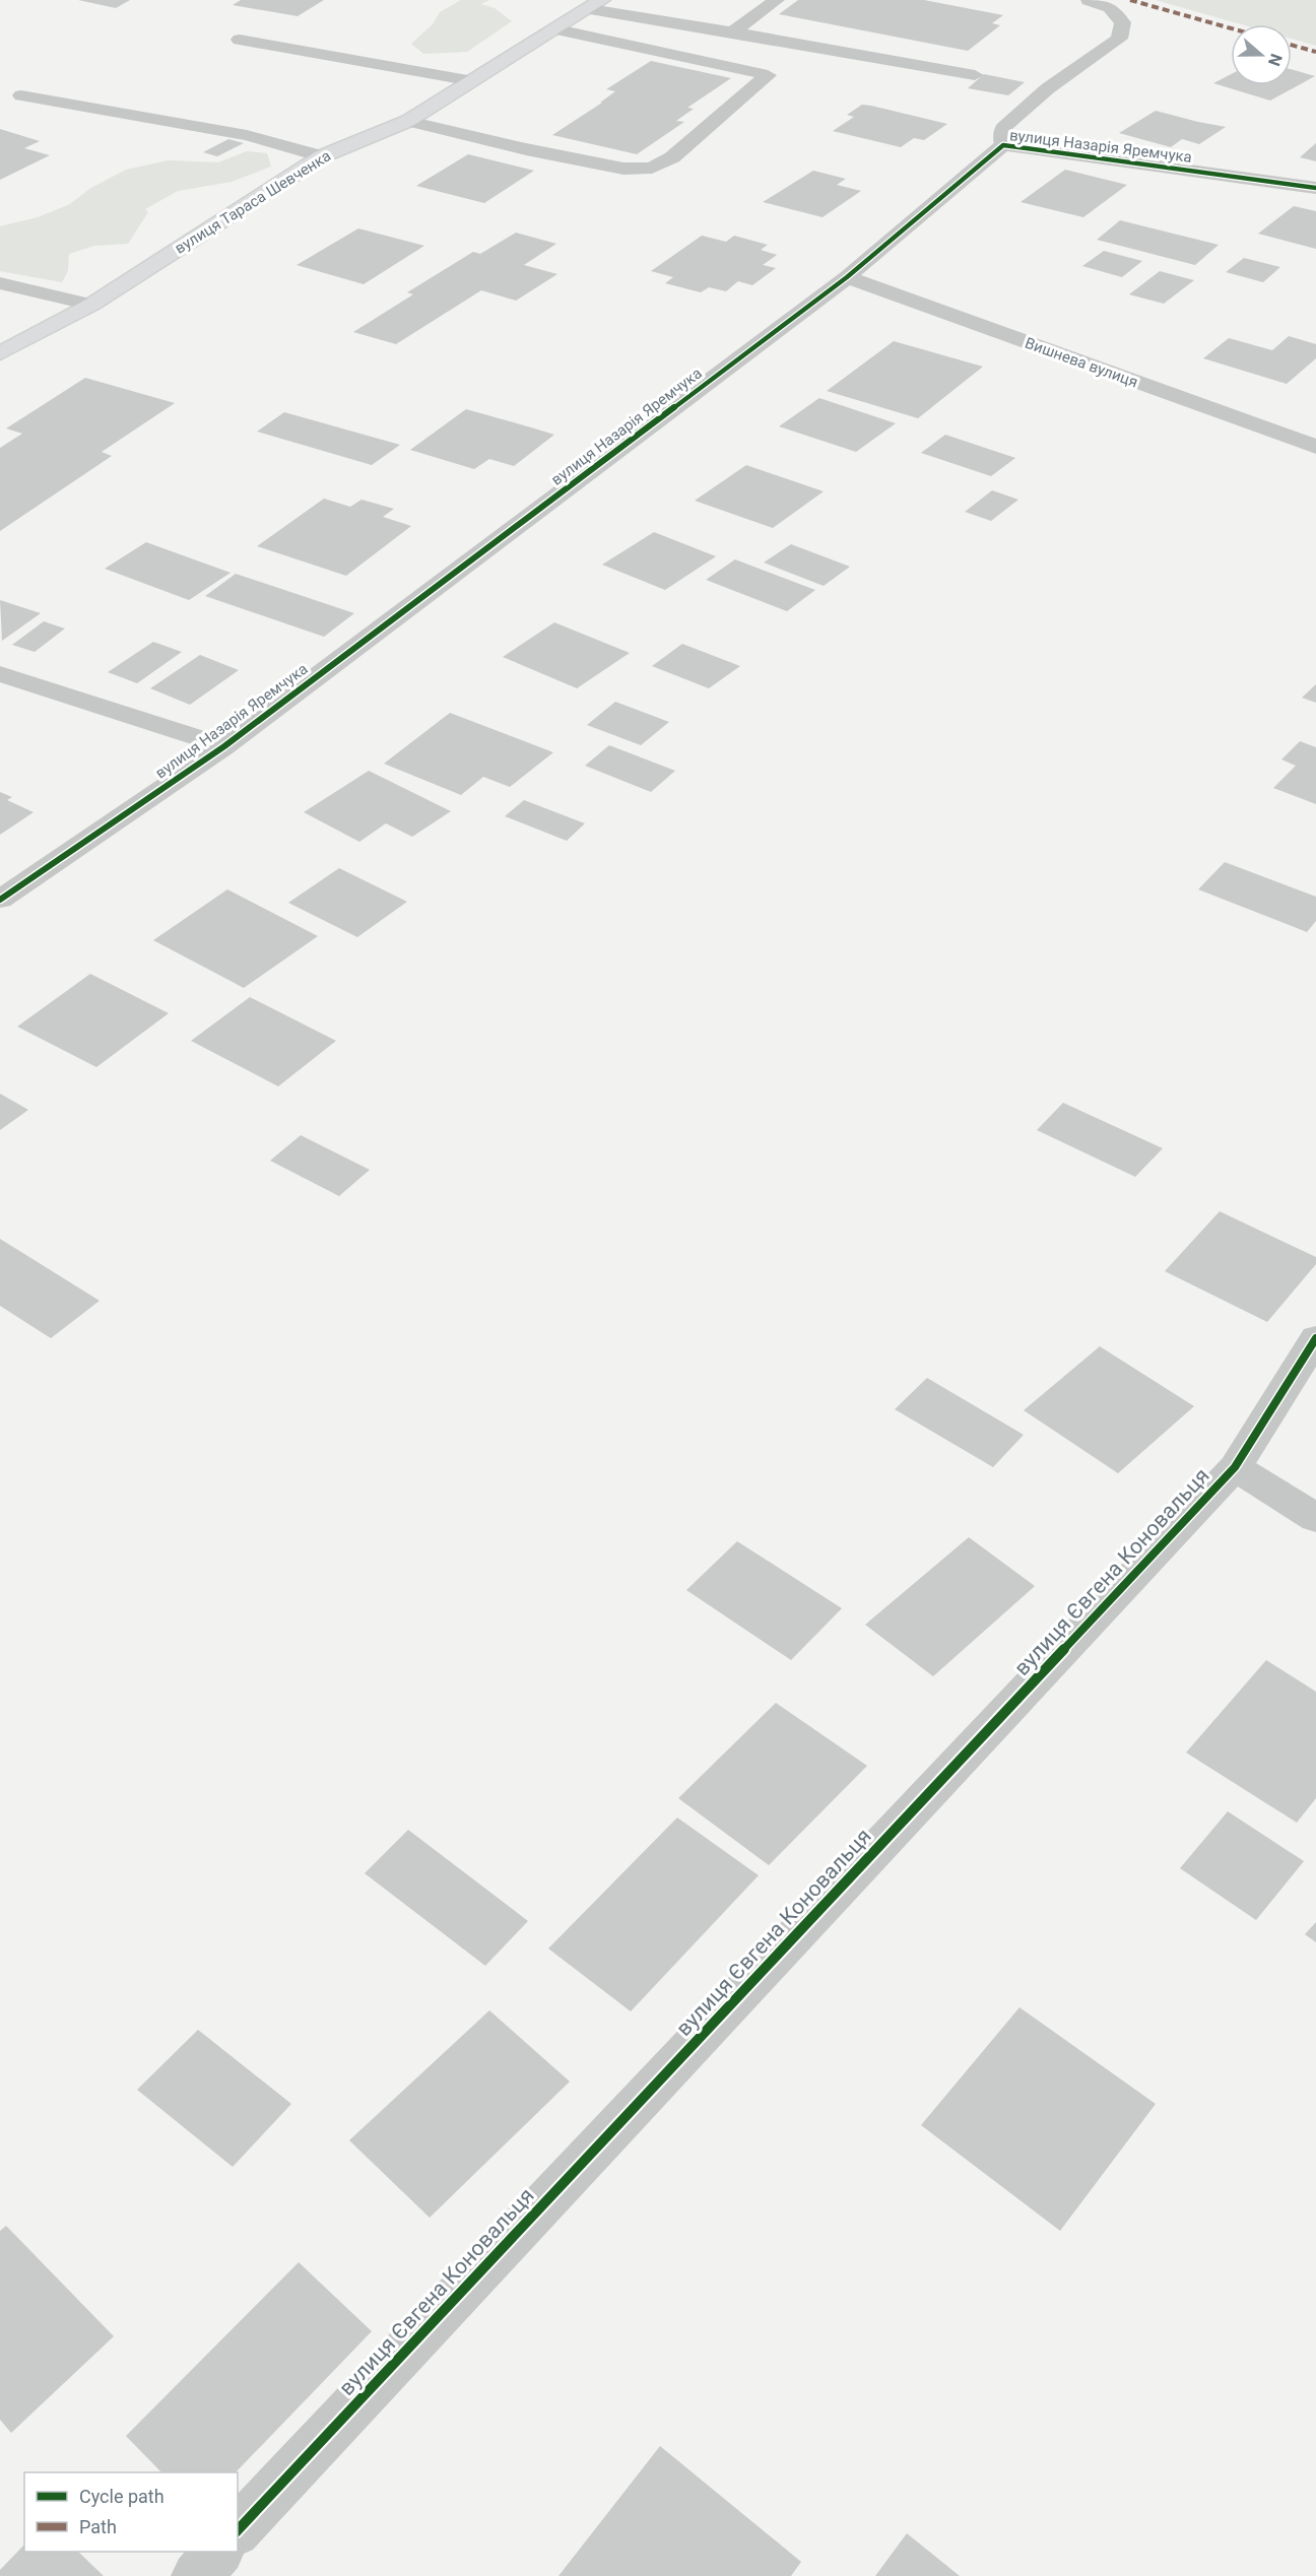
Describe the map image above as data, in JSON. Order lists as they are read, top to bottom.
{
  "streets": {
    "street": [
      "вулиця Назарія Яремчука",
      "вулиця Тараса Шевченка",
      "Вишнева вулиця",
      "вулиця Євгена Коновальця"
    ]
  },
  "crossings": [
    ["вулиця Назарія Яремчука", "Вишнева вулиця"]
  ],
  "legend": ["Cycle path", "Path"],
  "north": "right"
}
